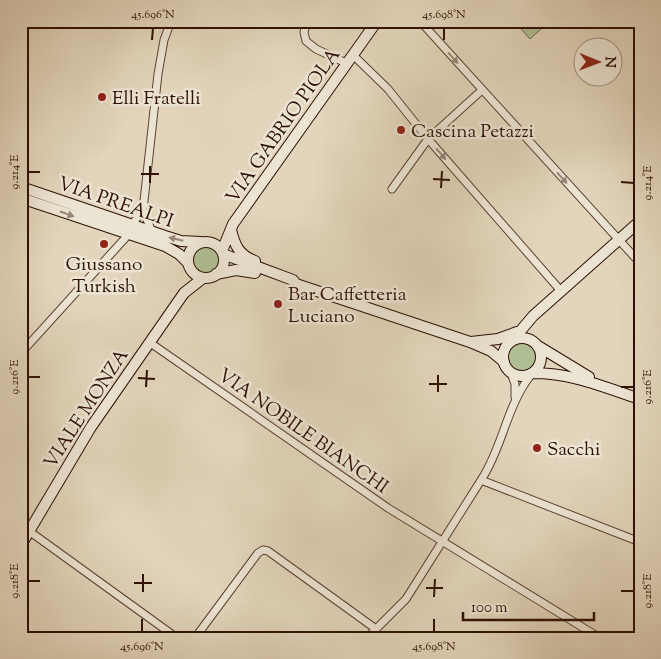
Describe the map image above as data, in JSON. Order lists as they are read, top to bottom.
{
  "streets": {
    "main road": ["VIA GABRIO PIOLA", "VIA PREALPI", "VIALE MONZA"],
    "street": ["VIA NOBILE BIANCHI"]
  },
  "crossings": [
    ["VIA GABRIO PIOLA", "VIA PREALPI"],
    ["VIA GABRIO PIOLA", "VIALE MONZA"],
    ["VIA PREALPI", "VIALE MONZA"],
    ["VIALE MONZA", "VIA NOBILE BIANCHI"]
  ],
  "places": [
    "Elli Fratelli",
    "Cascina Petazzi",
    "Giussano Turkish",
    "Bar Caffetteria Luciano",
    "Sacchi"
  ],
  "scale_bar": "100 m",
  "north": "right",
  "coordinates": [
    "45.696°N",
    "45.698°N",
    "9.214°E",
    "9.216°E",
    "9.218°E"
  ]
}
